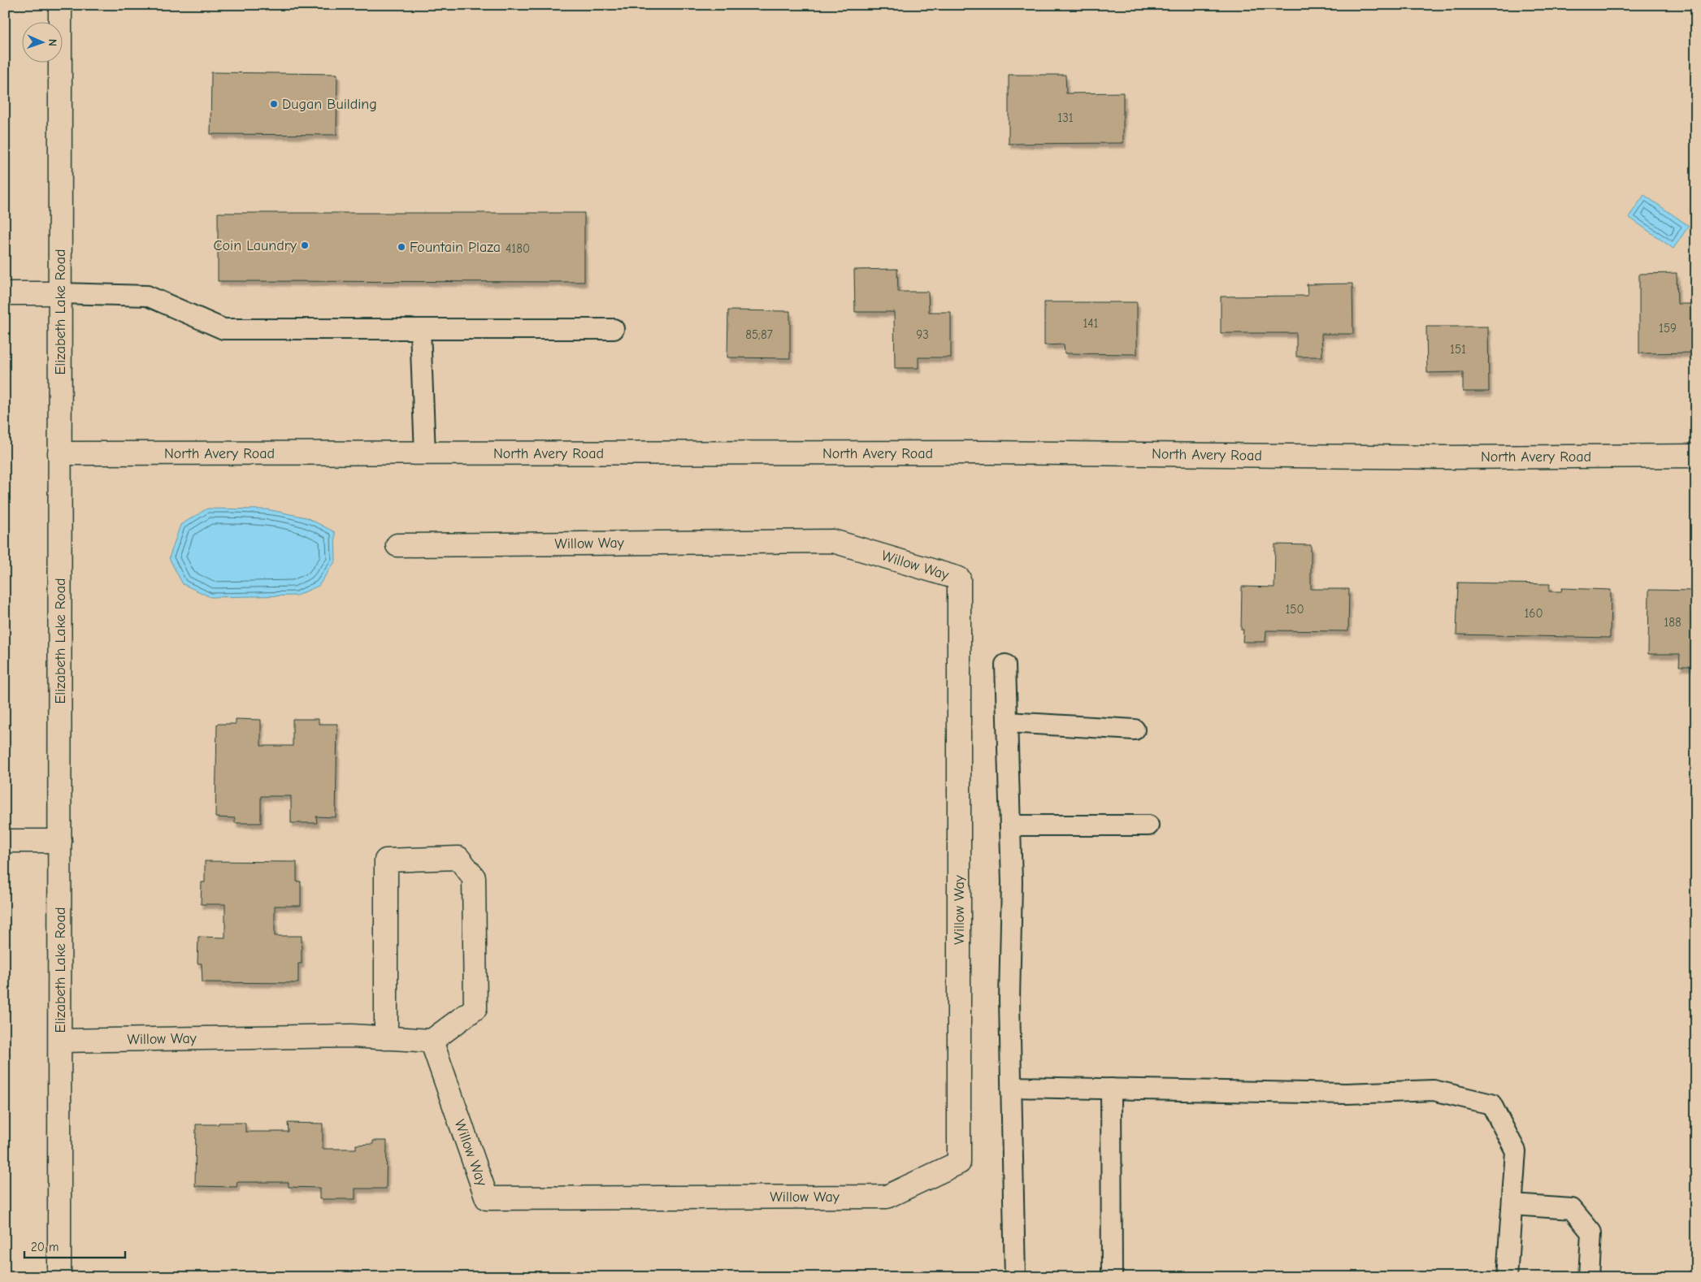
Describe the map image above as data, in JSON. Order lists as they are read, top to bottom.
{
  "streets": {
    "street": ["Elizabeth Lake Road", "North Avery Road", "Willow Way"]
  },
  "crossings": [
    ["Elizabeth Lake Road", "North Avery Road"],
    ["Elizabeth Lake Road", "Willow Way"]
  ],
  "places": ["Dugan Building", "Coin Laundry", "Fountain Plaza"],
  "house_numbers": [
    "131",
    "4180",
    "141",
    "159",
    "85;87",
    "93",
    "151",
    "150",
    "160",
    "188"
  ],
  "scale_bar": "20 m",
  "north": "right"
}
